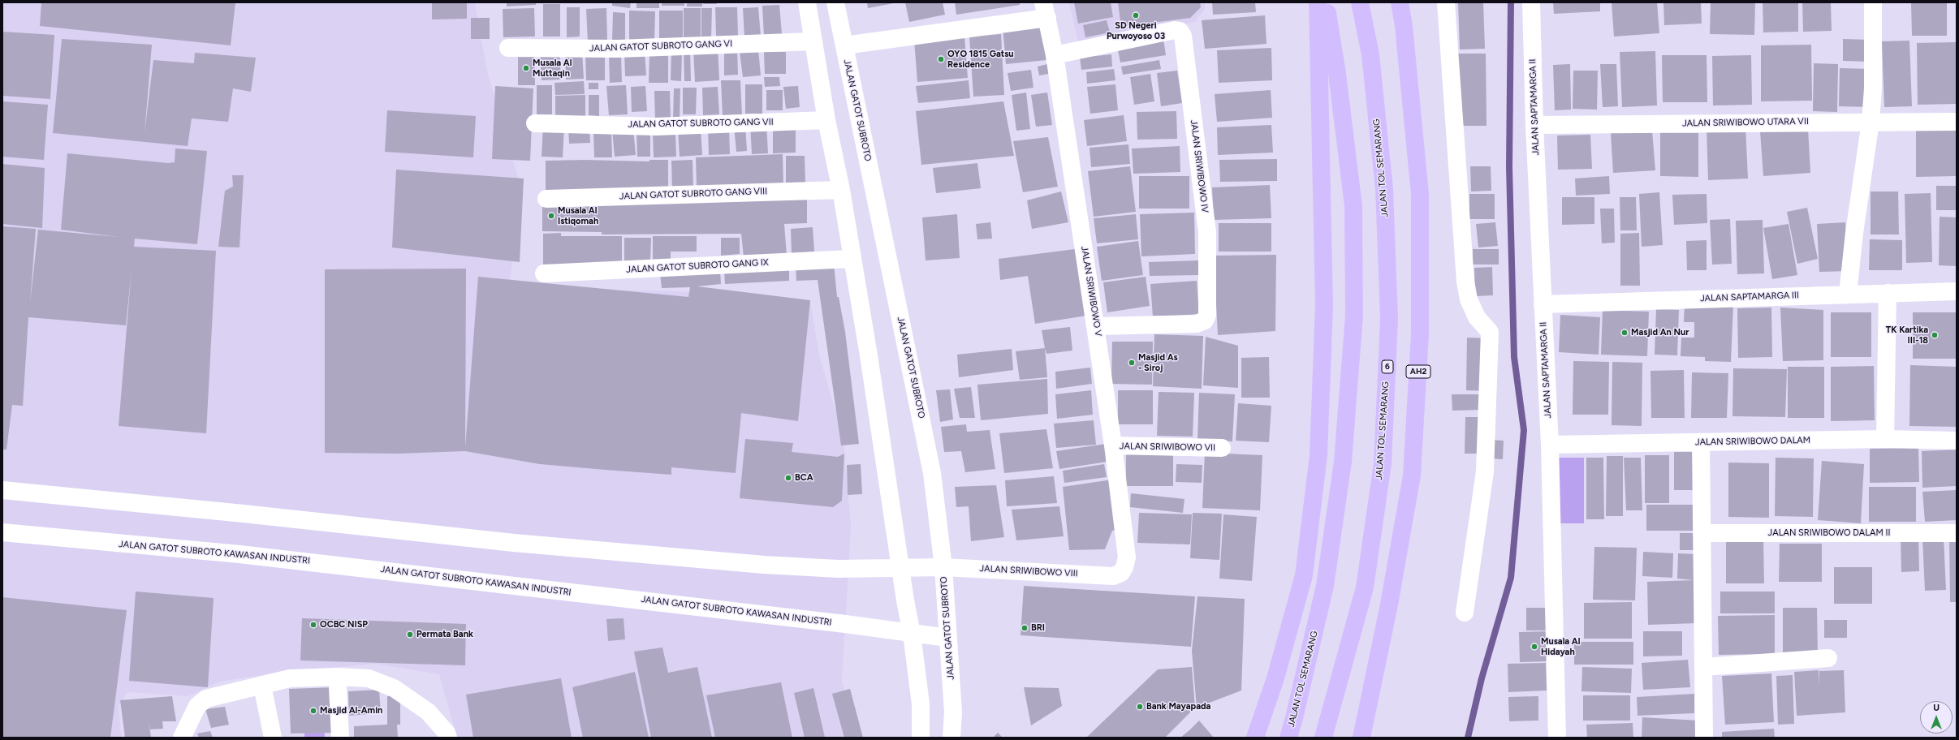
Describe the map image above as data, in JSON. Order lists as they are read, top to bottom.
{
  "streets": {
    "highway": ["JALAN TOL SEMARANG", "6", "AH2"],
    "street": [
      "JALAN GATOT SUBROTO GANG VI",
      "JALAN SAPTAMARGA II",
      "JALAN GATOT SUBROTO",
      "JALAN SRIWIBOWO UTARA VII",
      "JALAN GATOT SUBROTO GANG VII",
      "JALAN SRIWIBOWO IV",
      "JALAN GATOT SUBROTO GANG VIII",
      "JALAN GATOT SUBROTO GANG IX",
      "JALAN SRIWIBOWO V",
      "JALAN SAPTAMARGA III",
      "JALAN SRIWIBOWO DALAM",
      "JALAN SRIWIBOWO VII",
      "JALAN SRIWIBOWO DALAM II",
      "JALAN GATOT SUBROTO KAWASAN INDUSTRI",
      "JALAN SRIWIBOWO VIII"
    ]
  },
  "crossings": [
    ["JALAN SAPTAMARGA II", "JALAN SRIWIBOWO UTARA VII"],
    ["JALAN SAPTAMARGA II", "JALAN SAPTAMARGA III"],
    ["JALAN SAPTAMARGA II", "JALAN SRIWIBOWO DALAM"],
    ["JALAN GATOT SUBROTO", "JALAN GATOT SUBROTO KAWASAN INDUSTRI"],
    ["JALAN GATOT SUBROTO", "JALAN SRIWIBOWO VIII"],
    ["JALAN SRIWIBOWO IV", "JALAN SRIWIBOWO V"],
    ["JALAN SRIWIBOWO V", "JALAN SRIWIBOWO VII"],
    ["JALAN SRIWIBOWO V", "JALAN SRIWIBOWO VIII"]
  ],
  "places": [
    "SD Negeri Purwoyoso 03",
    "OYO 1815 Gatsu Residence",
    "Musala Al Muttaqin",
    "Musala Al Istiqomah",
    "Masjid An Nur",
    "TK Kartika III-18",
    "Masjid As - Siroj",
    "BCA",
    "OCBC NISP",
    "BRI",
    "Permata Bank",
    "Musala Al Hidayah",
    "Bank Mayapada",
    "Masjid Al-Amin"
  ],
  "north": "top"
}
